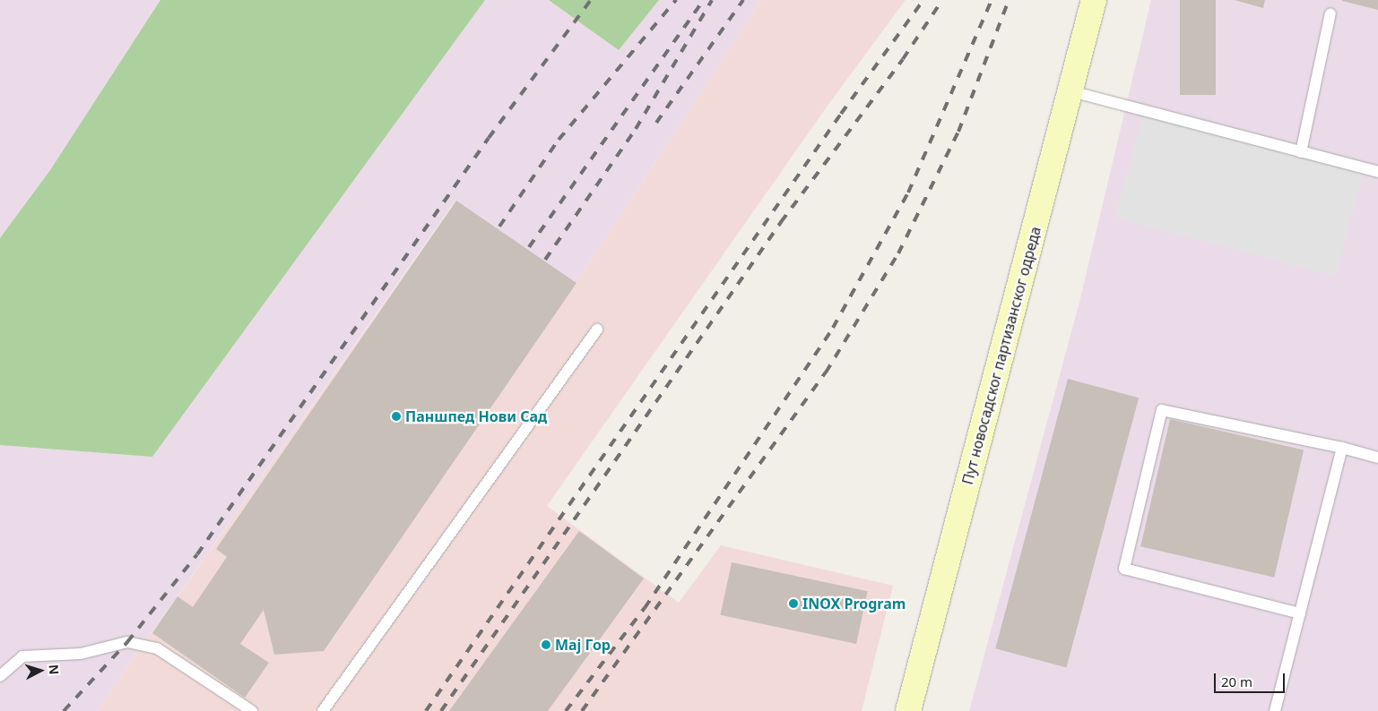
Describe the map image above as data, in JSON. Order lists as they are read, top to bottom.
{
  "streets": {
    "street": ["Пут новосадског партизанског одреда"]
  },
  "places": ["Паншпед Нови Сад", "INOX Program", "Мај Гор"],
  "scale_bar": "20 m",
  "north": "right"
}
